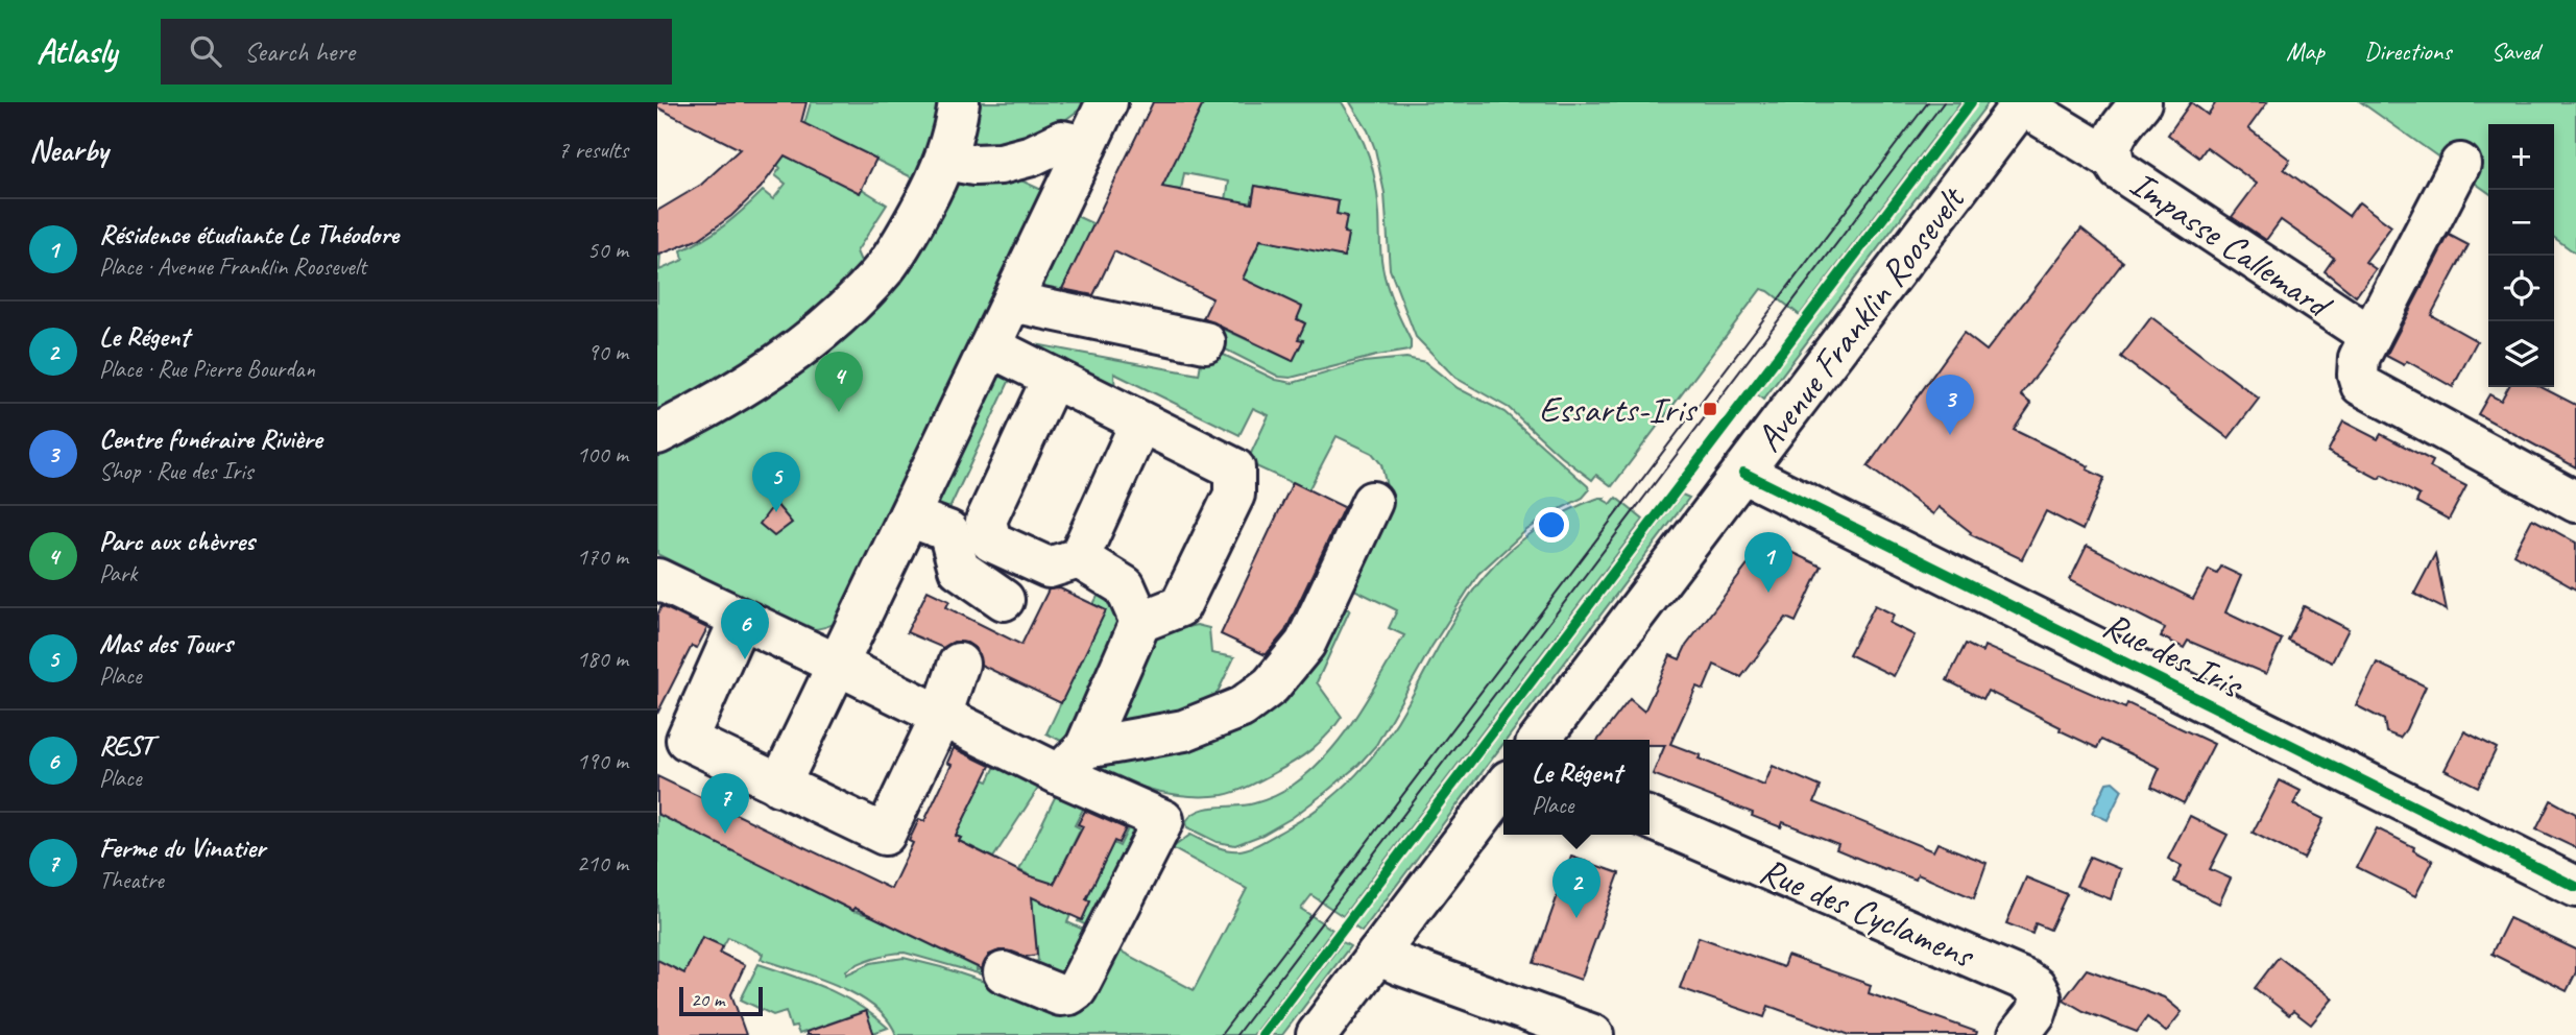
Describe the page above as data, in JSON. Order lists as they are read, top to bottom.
{
  "streets": {
    "street": [
      "Impasse Callemard",
      "Avenue Franklin Roosevelt",
      "Rue des Iris",
      "Rue des Cyclamens"
    ]
  },
  "crossings": [
    ["Avenue Franklin Roosevelt", "Rue des Iris"]
  ],
  "places": {
    "transit": ["Essarts-Iris"]
  },
  "scale_bar": "20 m",
  "page": {
    "header": "Atlasly",
    "search": "Search here",
    "nav": ["Map", "Directions", "Saved"],
    "heading": ["Nearby", "7 results"],
    "map_buttons": ["+", "−"],
    "list": [
      {
        "mark": "1",
        "name": "Résidence étudiante Le Théodore",
        "note": "Place · Avenue Franklin Roosevelt",
        "value": "50 m"
      },
      {
        "mark": "2",
        "name": "Le Régent",
        "note": "Place · Rue Pierre Bourdan",
        "value": "90 m"
      },
      {
        "mark": "3",
        "name": "Centre funéraire Rivière",
        "note": "Shop · Rue des Iris",
        "value": "100 m"
      },
      {
        "mark": "4",
        "name": "Parc aux chèvres",
        "note": "Park",
        "value": "170 m"
      },
      {
        "mark": "5",
        "name": "Mas des Tours",
        "note": "Place",
        "value": "180 m"
      },
      {
        "mark": "6",
        "name": "REST",
        "note": "Place",
        "value": "190 m"
      },
      {
        "mark": "7",
        "name": "Ferme du Vinatier",
        "note": "Theatre",
        "value": "210 m"
      }
    ],
    "pins": [
      "4",
      "3",
      "5",
      "1",
      "6",
      "7",
      "2"
    ],
    "popup": ["Le Régent", "Place"],
    "scale": "20 m"
  }
}
